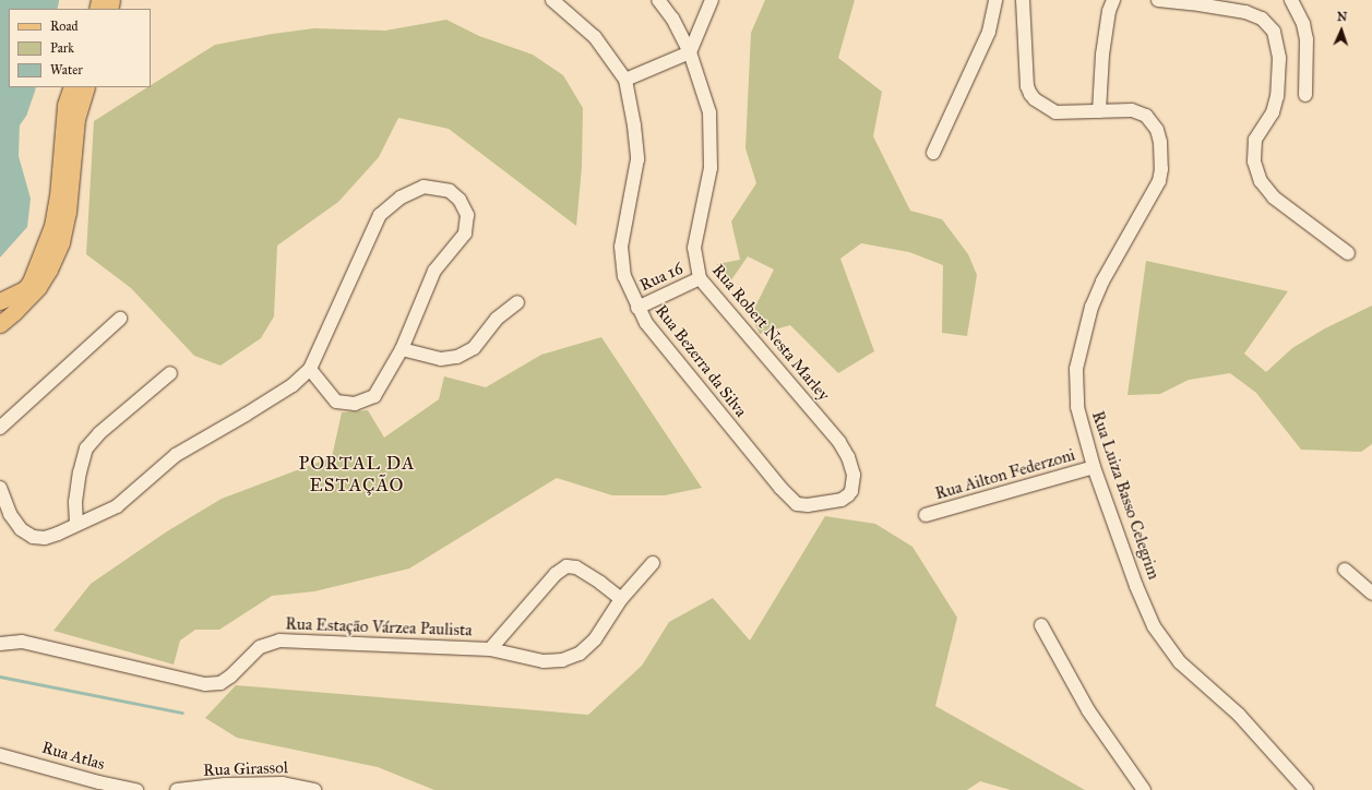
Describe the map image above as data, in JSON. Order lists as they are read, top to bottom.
{
  "streets": {
    "street": [
      "Rua 16",
      "Rua Robert Nesta Marley",
      "Rua Bezerra da Silva",
      "Rua Ailton Federzoni",
      "Rua Luiza Basso Celegrim",
      "Rua Estação Várzea Paulista",
      "Rua Atlas",
      "Rua Girassol"
    ]
  },
  "crossings": [
    ["Rua 16", "Rua Robert Nesta Marley"],
    ["Rua 16", "Rua Bezerra da Silva"],
    ["Rua Robert Nesta Marley", "Rua Bezerra da Silva"],
    ["Rua Ailton Federzoni", "Rua Luiza Basso Celegrim"]
  ],
  "districts": ["PORTAL DA ESTAÇÃO"],
  "legend": ["Road", "Park", "Water"],
  "north": "top"
}
